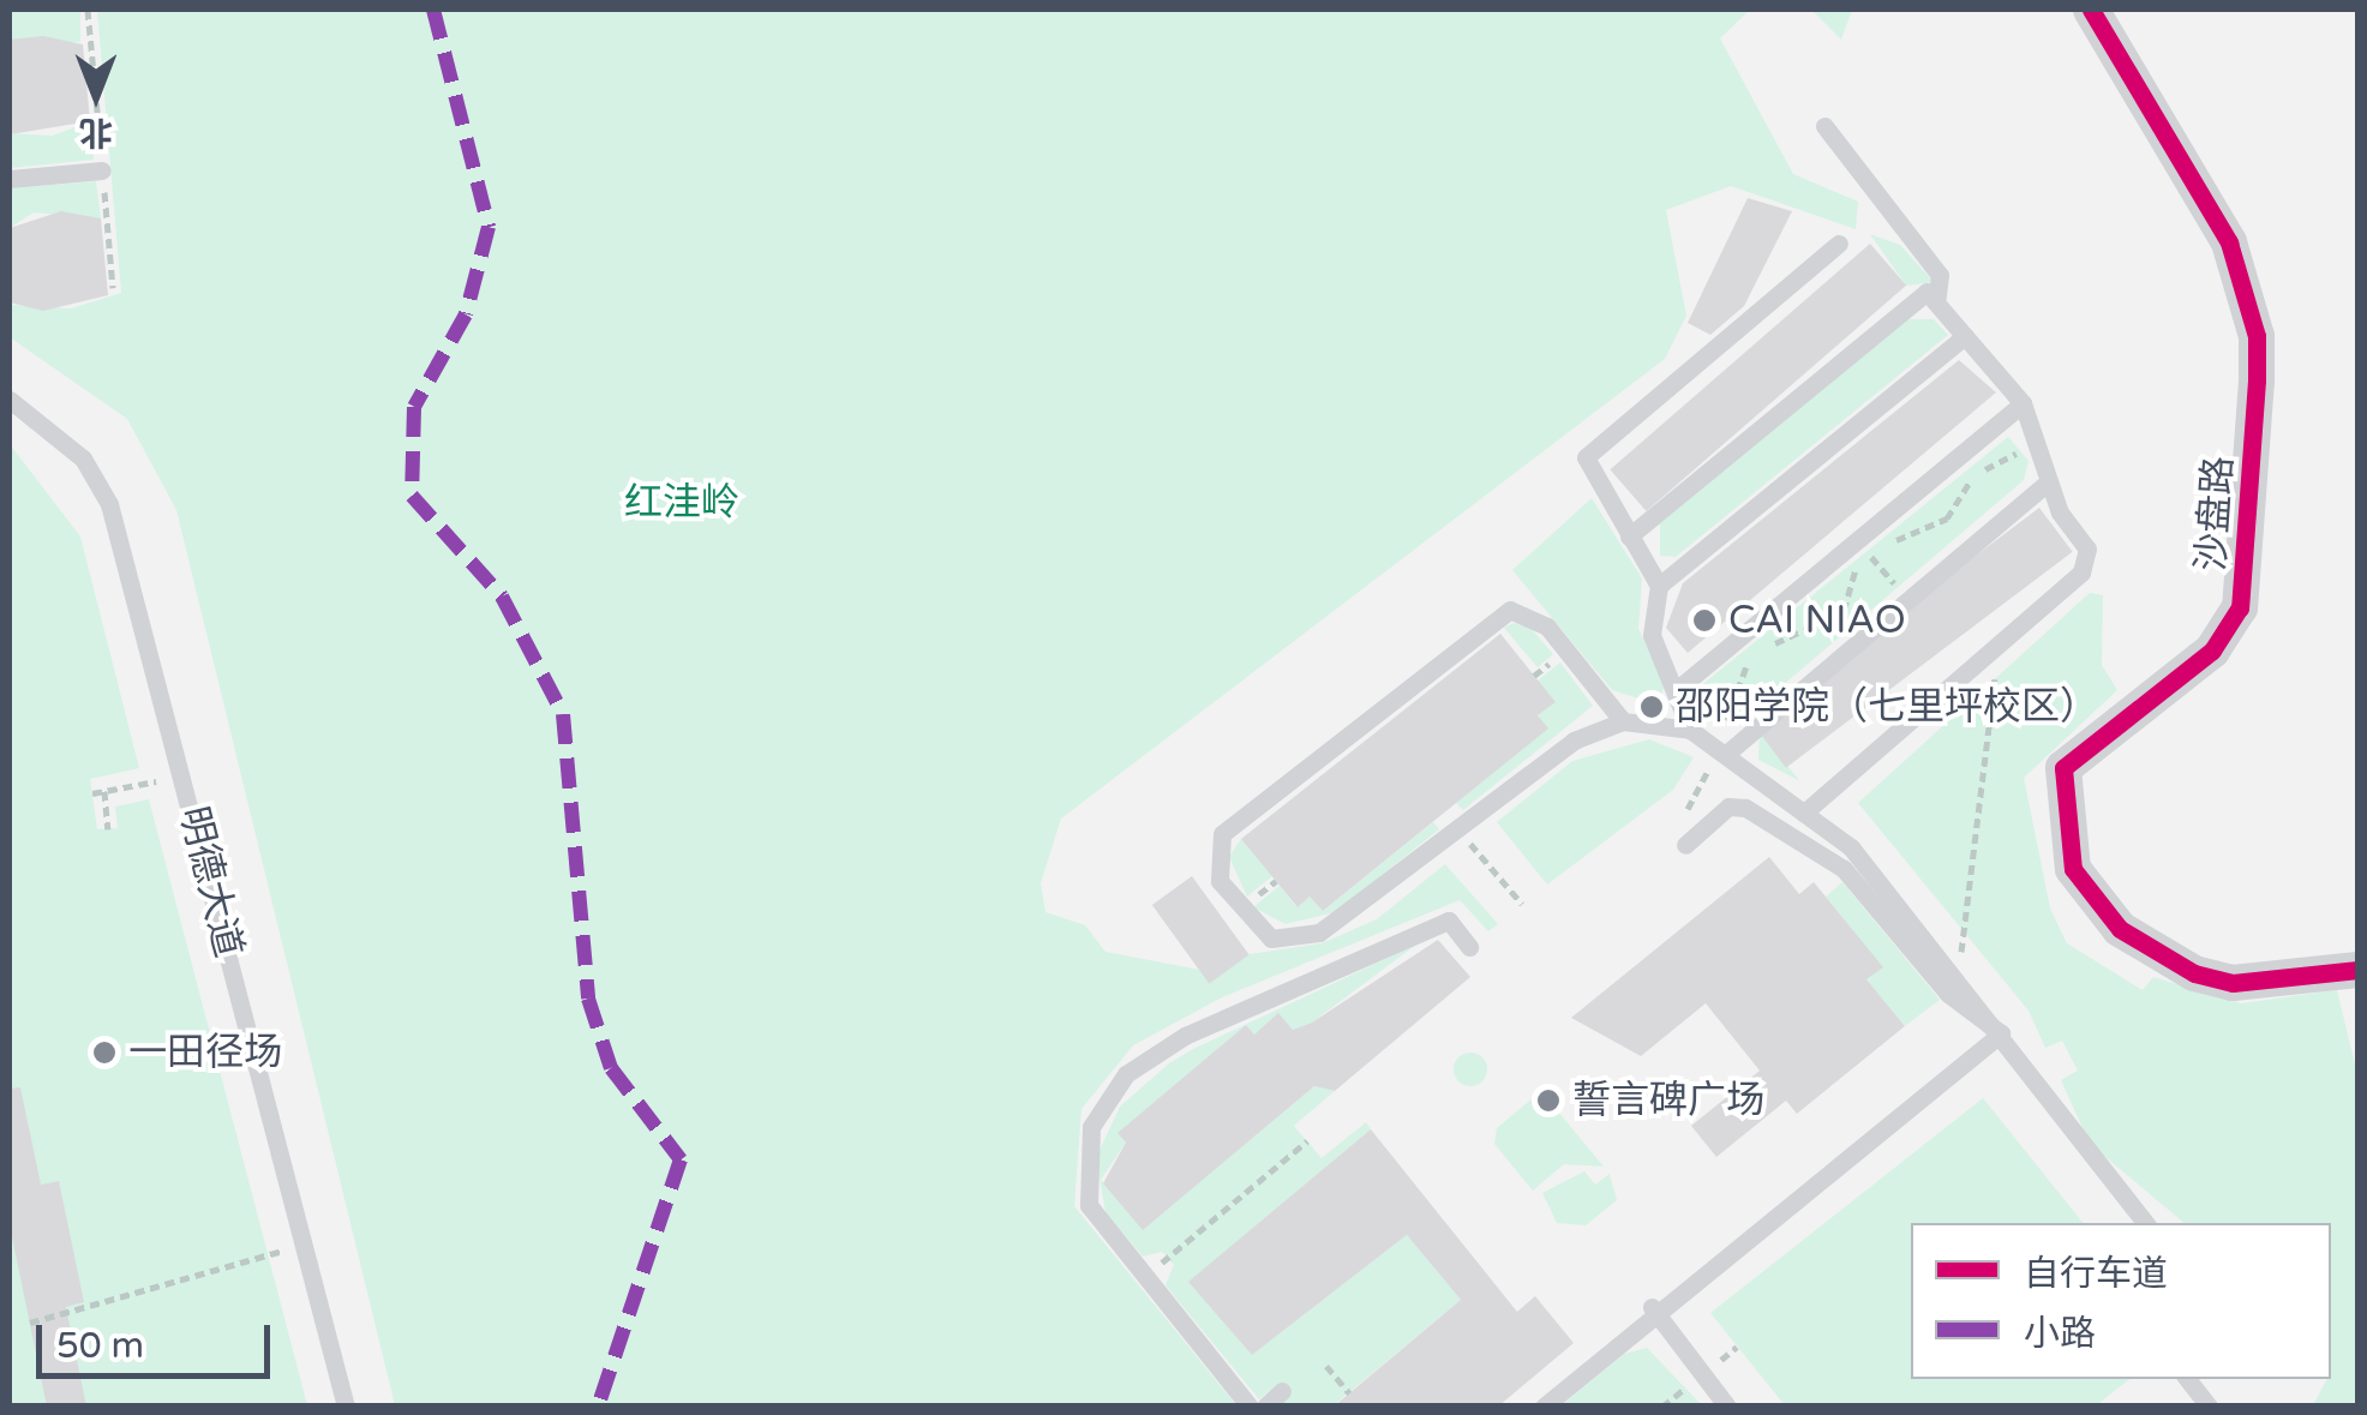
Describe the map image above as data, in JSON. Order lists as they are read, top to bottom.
{
  "streets": {
    "street": ["沙盘路"],
    "lane": ["明德大道"]
  },
  "parks": ["红洼岭"],
  "places": [
    "CAI NIAO",
    "邵阳学院（七里坪校区）",
    "一田径场",
    "誓言碑广场"
  ],
  "legend": ["自行车道", "小路"],
  "scale_bar": "50 m",
  "north": "bottom"
}
